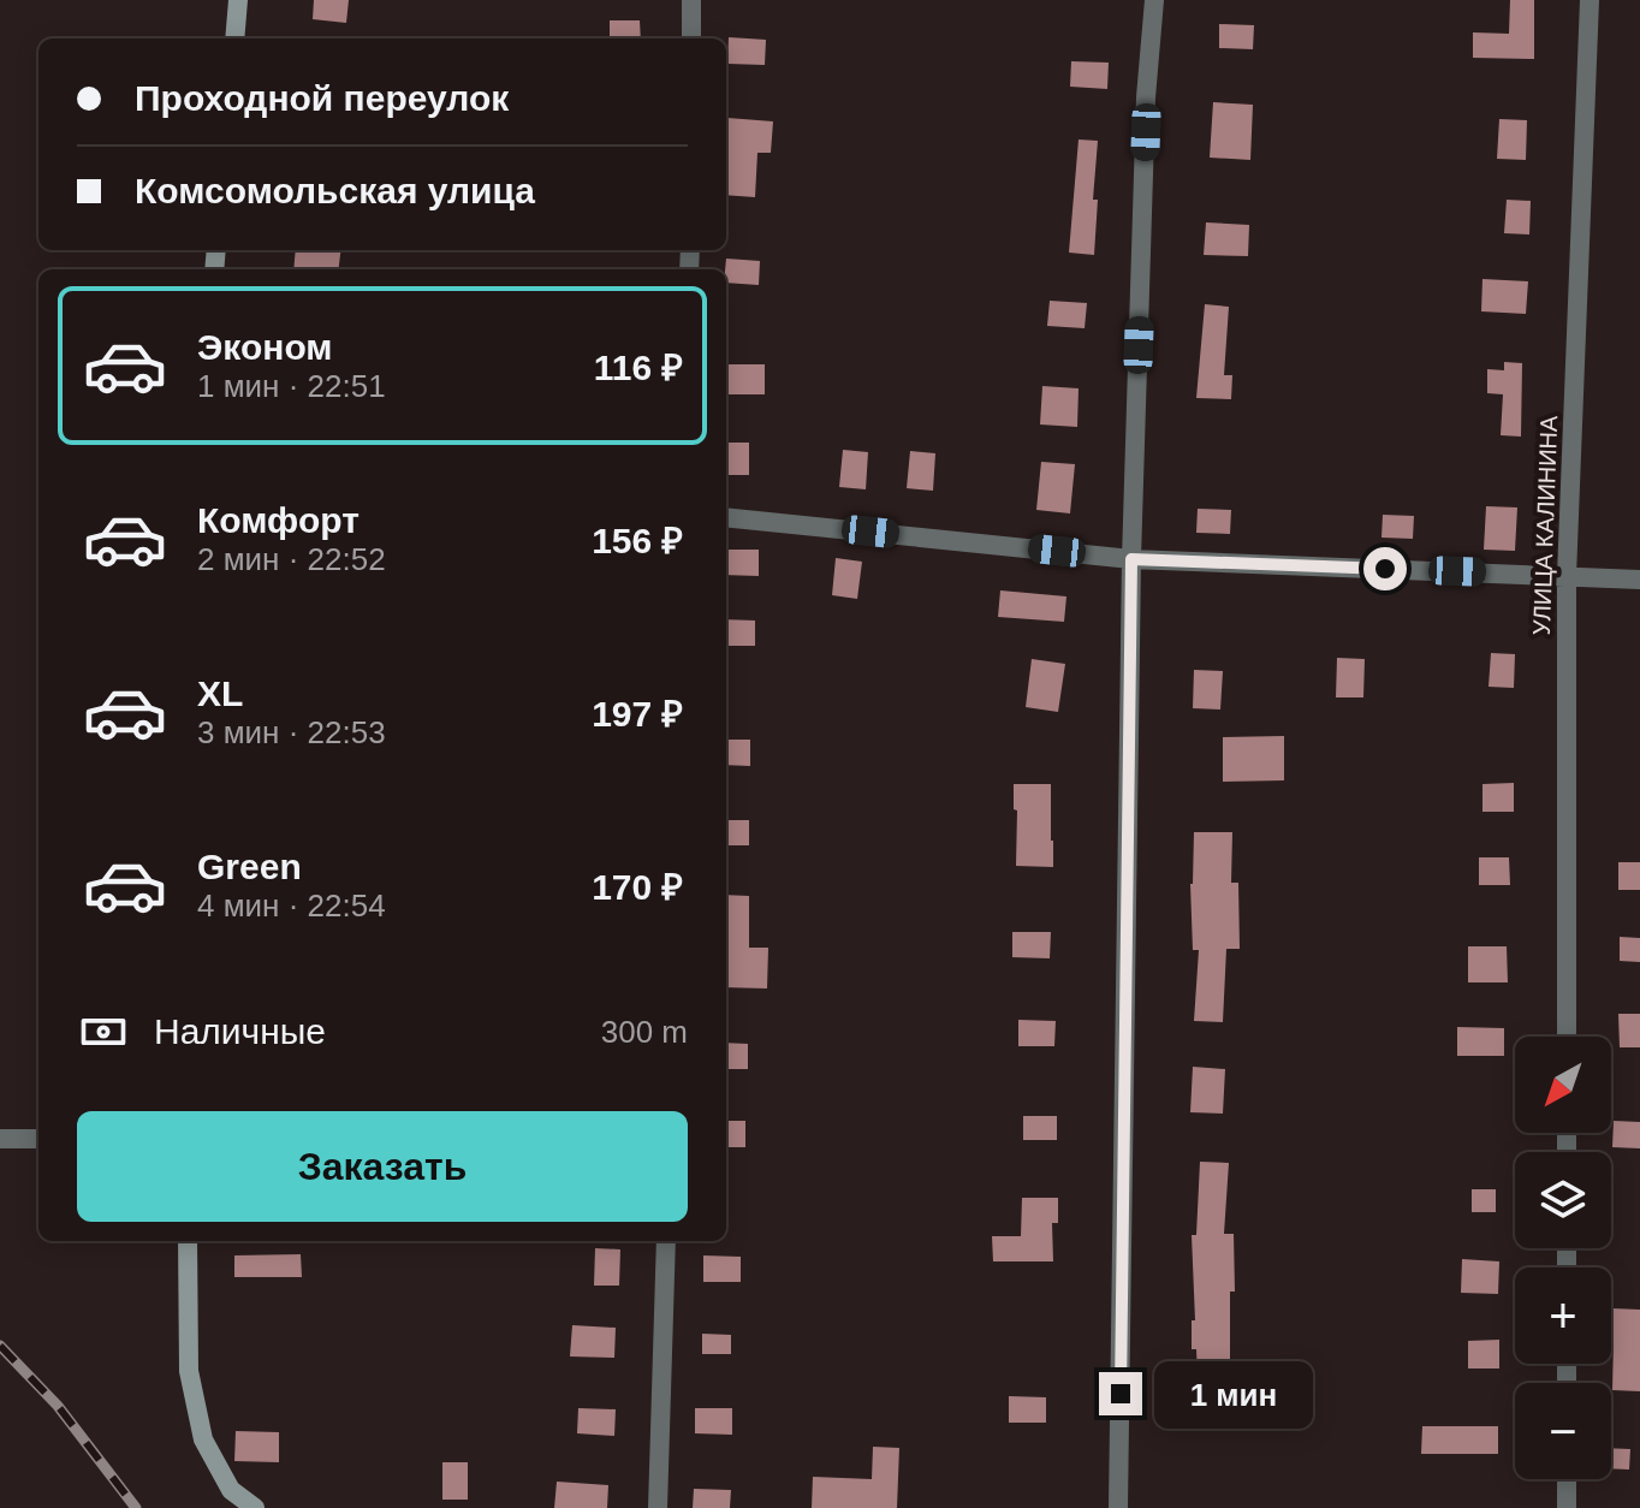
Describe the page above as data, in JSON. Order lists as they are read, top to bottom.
{
  "streets": {
    "street": ["УЛИЦА КАЛИНИНА"]
  },
  "north": "bottom left",
  "page": {
    "banner": ["Проходной переулок", "Комсомольская улица"],
    "list": [
      {
        "name": "Эконом",
        "note": "1 мин · 22:51",
        "value": "116 ₽"
      },
      {
        "name": "Комфорт",
        "note": "2 мин · 22:52",
        "value": "156 ₽"
      },
      {
        "name": "XL",
        "note": "3 мин · 22:53",
        "value": "197 ₽"
      },
      {
        "name": "Green",
        "note": "4 мин · 22:54",
        "value": "170 ₽"
      }
    ],
    "pay": ["Наличные", "300 m"],
    "map_buttons": ["+", "−"],
    "buttons": "Заказать",
    "bubble": "1 мин"
  }
}
